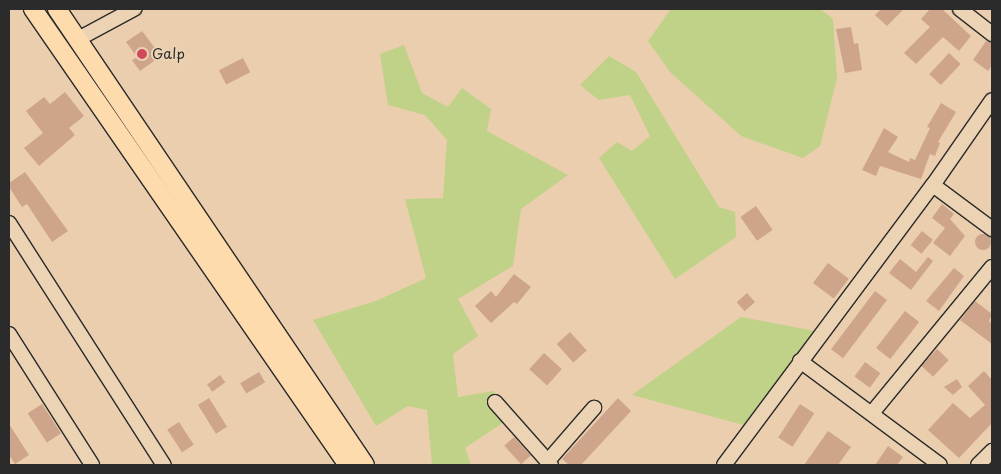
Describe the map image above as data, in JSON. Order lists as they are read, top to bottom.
{
  "places": ["Galp"]
}
